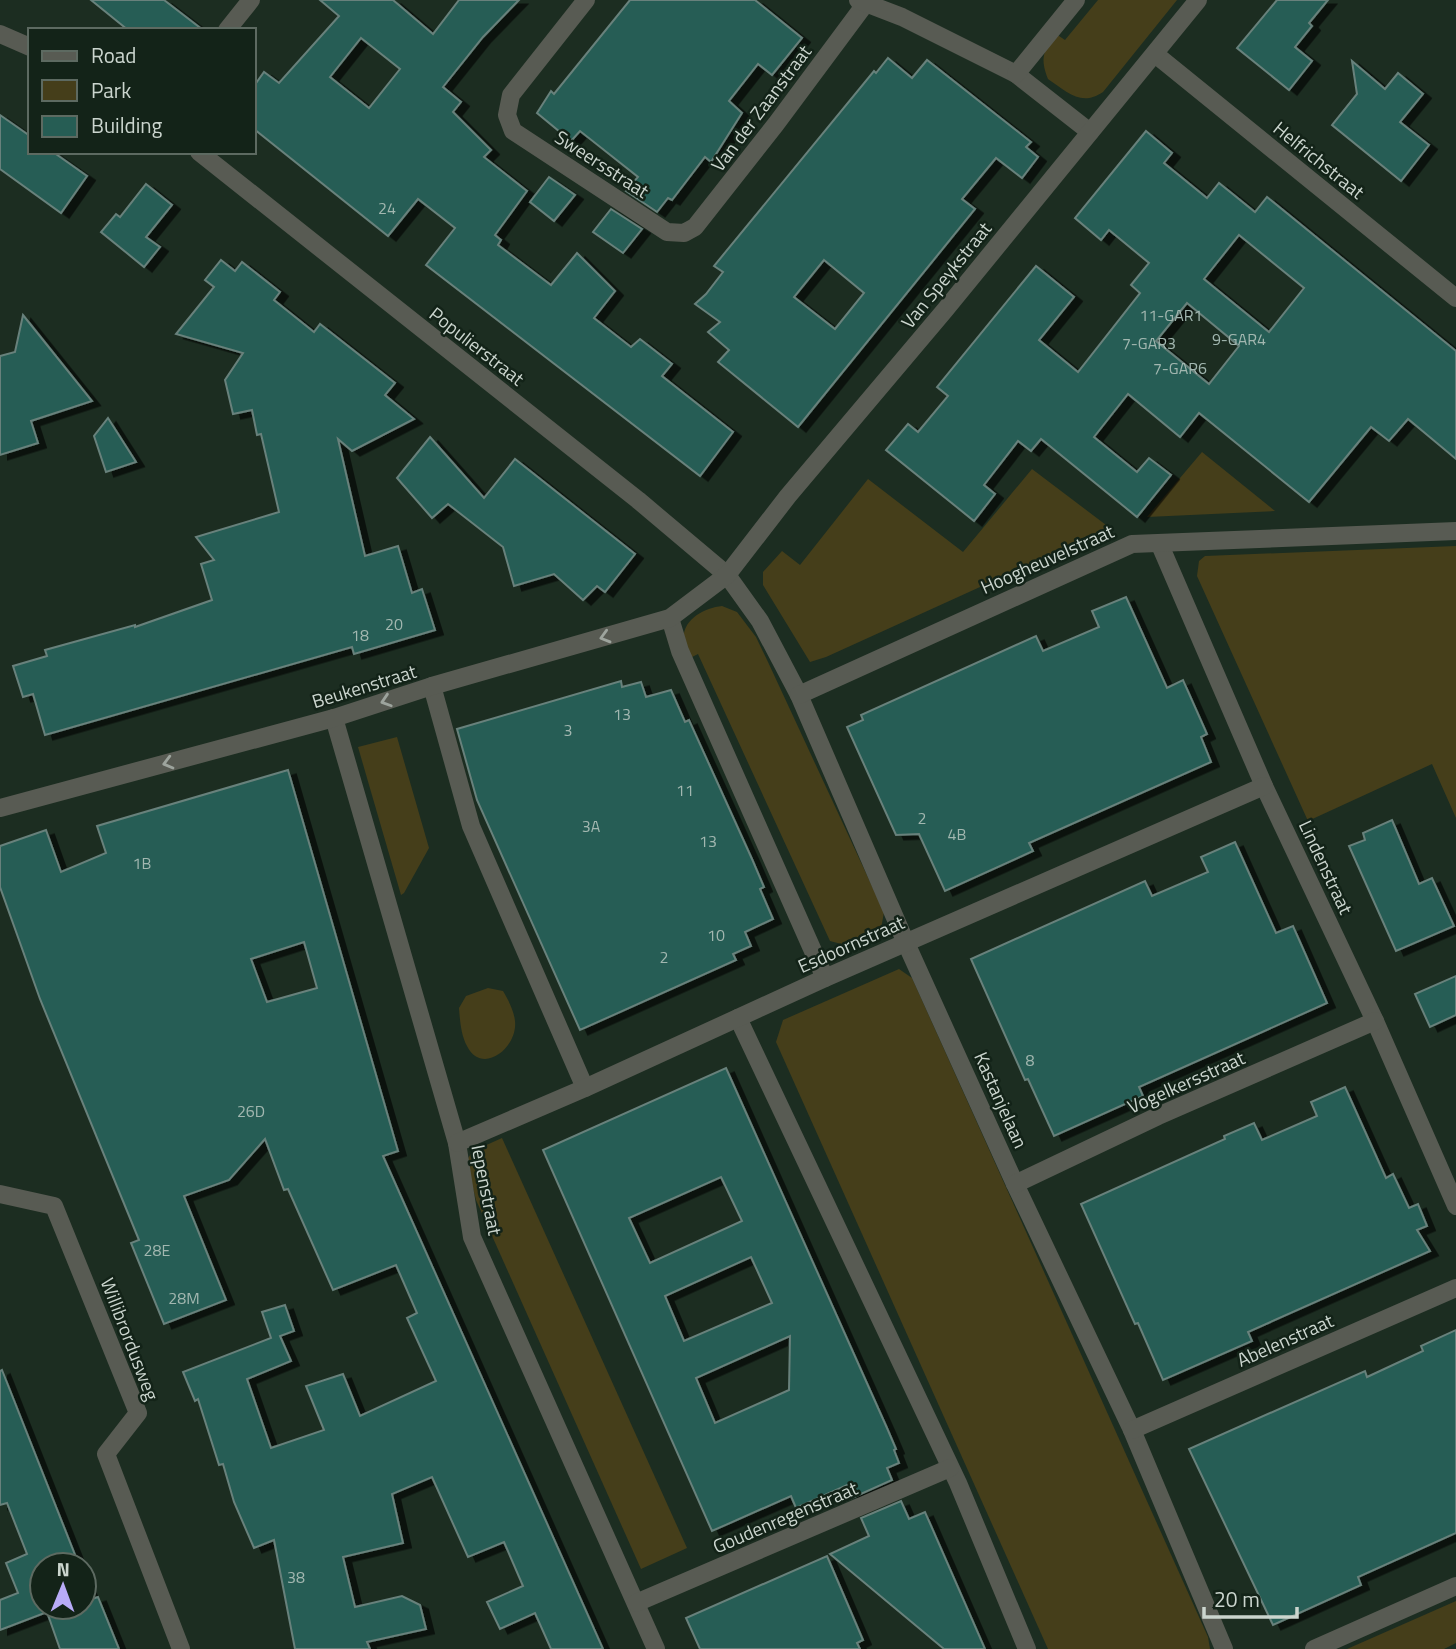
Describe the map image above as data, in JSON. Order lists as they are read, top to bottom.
{
  "streets": {
    "street": [
      "Van der Zaanstraat",
      "Helfrichstraat",
      "Sweersstraat",
      "Van Speykstraat",
      "Populierstraat",
      "Hoogheuvelstraat",
      "Beukenstraat",
      "Lindenstraat",
      "Esdoornstraat",
      "Vogelkersstraat",
      "Kastanjelaan",
      "Iepenstraat",
      "Willibrordusweg",
      "Abelenstraat",
      "Goudenregenstraat"
    ]
  },
  "crossings": [
    ["Van der Zaanstraat", "Sweersstraat"],
    ["Helfrichstraat", "Van Speykstraat"],
    ["Van Speykstraat", "Populierstraat"],
    ["Van Speykstraat", "Beukenstraat"],
    ["Van Speykstraat", "Kastanjelaan"],
    ["Populierstraat", "Beukenstraat"],
    ["Populierstraat", "Kastanjelaan"],
    ["Hoogheuvelstraat", "Lindenstraat"],
    ["Hoogheuvelstraat", "Kastanjelaan"],
    ["Beukenstraat", "Kastanjelaan"],
    ["Beukenstraat", "Iepenstraat"],
    ["Lindenstraat", "Esdoornstraat"],
    ["Lindenstraat", "Vogelkersstraat"],
    ["Esdoornstraat", "Kastanjelaan"],
    ["Esdoornstraat", "Iepenstraat"],
    ["Vogelkersstraat", "Kastanjelaan"],
    ["Kastanjelaan", "Abelenstraat"],
    ["Iepenstraat", "Goudenregenstraat"]
  ],
  "one_way": ["Beukenstraat"],
  "house_numbers": [
    "24",
    "11-GAR1",
    "9-GAR4",
    "7-GAR3",
    "7-GAR6",
    "20",
    "18",
    "13",
    "3",
    "11",
    "2",
    "3A",
    "4B",
    "13",
    "1B",
    "10",
    "2",
    "8",
    "26D",
    "28E",
    "28M",
    "38"
  ],
  "legend": ["Road", "Park", "Building"],
  "scale_bar": "20 m",
  "north": "top"
}
